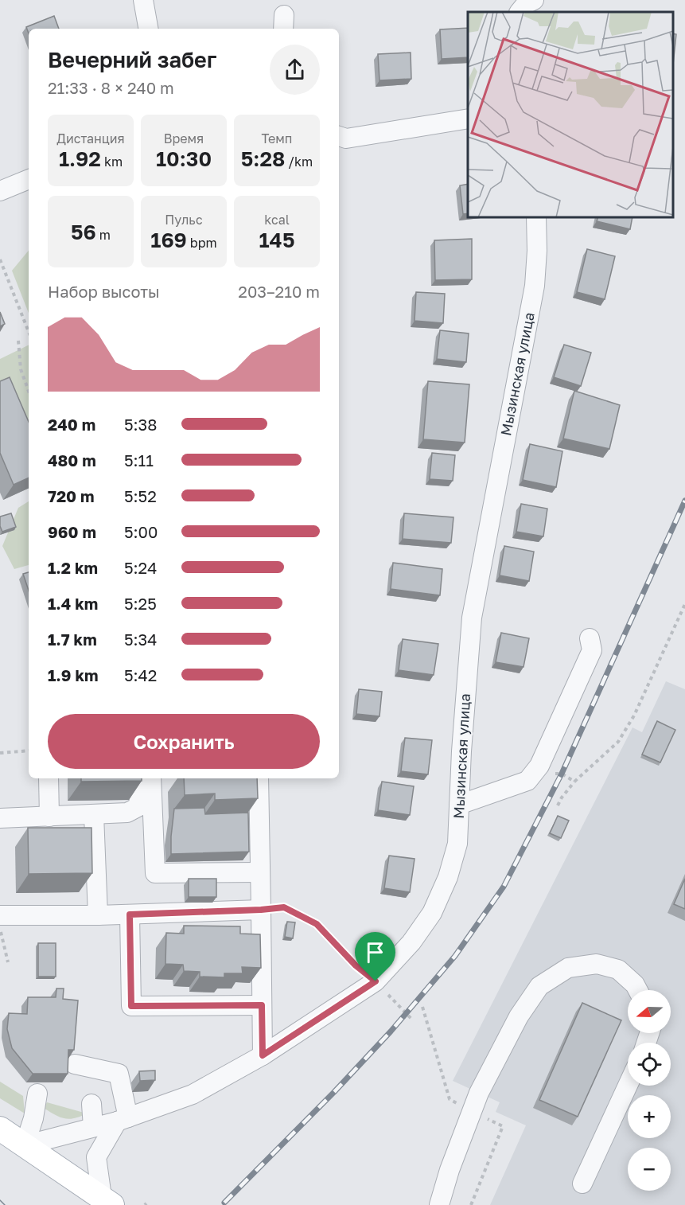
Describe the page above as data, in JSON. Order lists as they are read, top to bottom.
{
  "streets": {
    "street": ["Мызинская улица"]
  },
  "north": "left",
  "page": {
    "heading": ["Вечерний забег", "21:33 · 8 × 240 m"],
    "stats": [
      ["Дистанция", "1.92 km"],
      ["Время", "10:30"],
      ["Темп", "5:28 /km"],
      ["56 m"],
      ["Пульс", "169 bpm"],
      ["kcal", "145"]
    ],
    "chart": ["Набор высоты", "203–210 m"],
    "list": [
      {
        "name": "240 m",
        "note": "5:38"
      },
      {
        "name": "480 m",
        "note": "5:11"
      },
      {
        "name": "720 m",
        "note": "5:52"
      },
      {
        "name": "960 m",
        "note": "5:00"
      },
      {
        "name": "1.2 km",
        "note": "5:24"
      },
      {
        "name": "1.4 km",
        "note": "5:25"
      },
      {
        "name": "1.7 km",
        "note": "5:34"
      },
      {
        "name": "1.9 km",
        "note": "5:42"
      }
    ],
    "buttons": "Сохранить",
    "map_buttons": ["+", "−"]
  }
}
